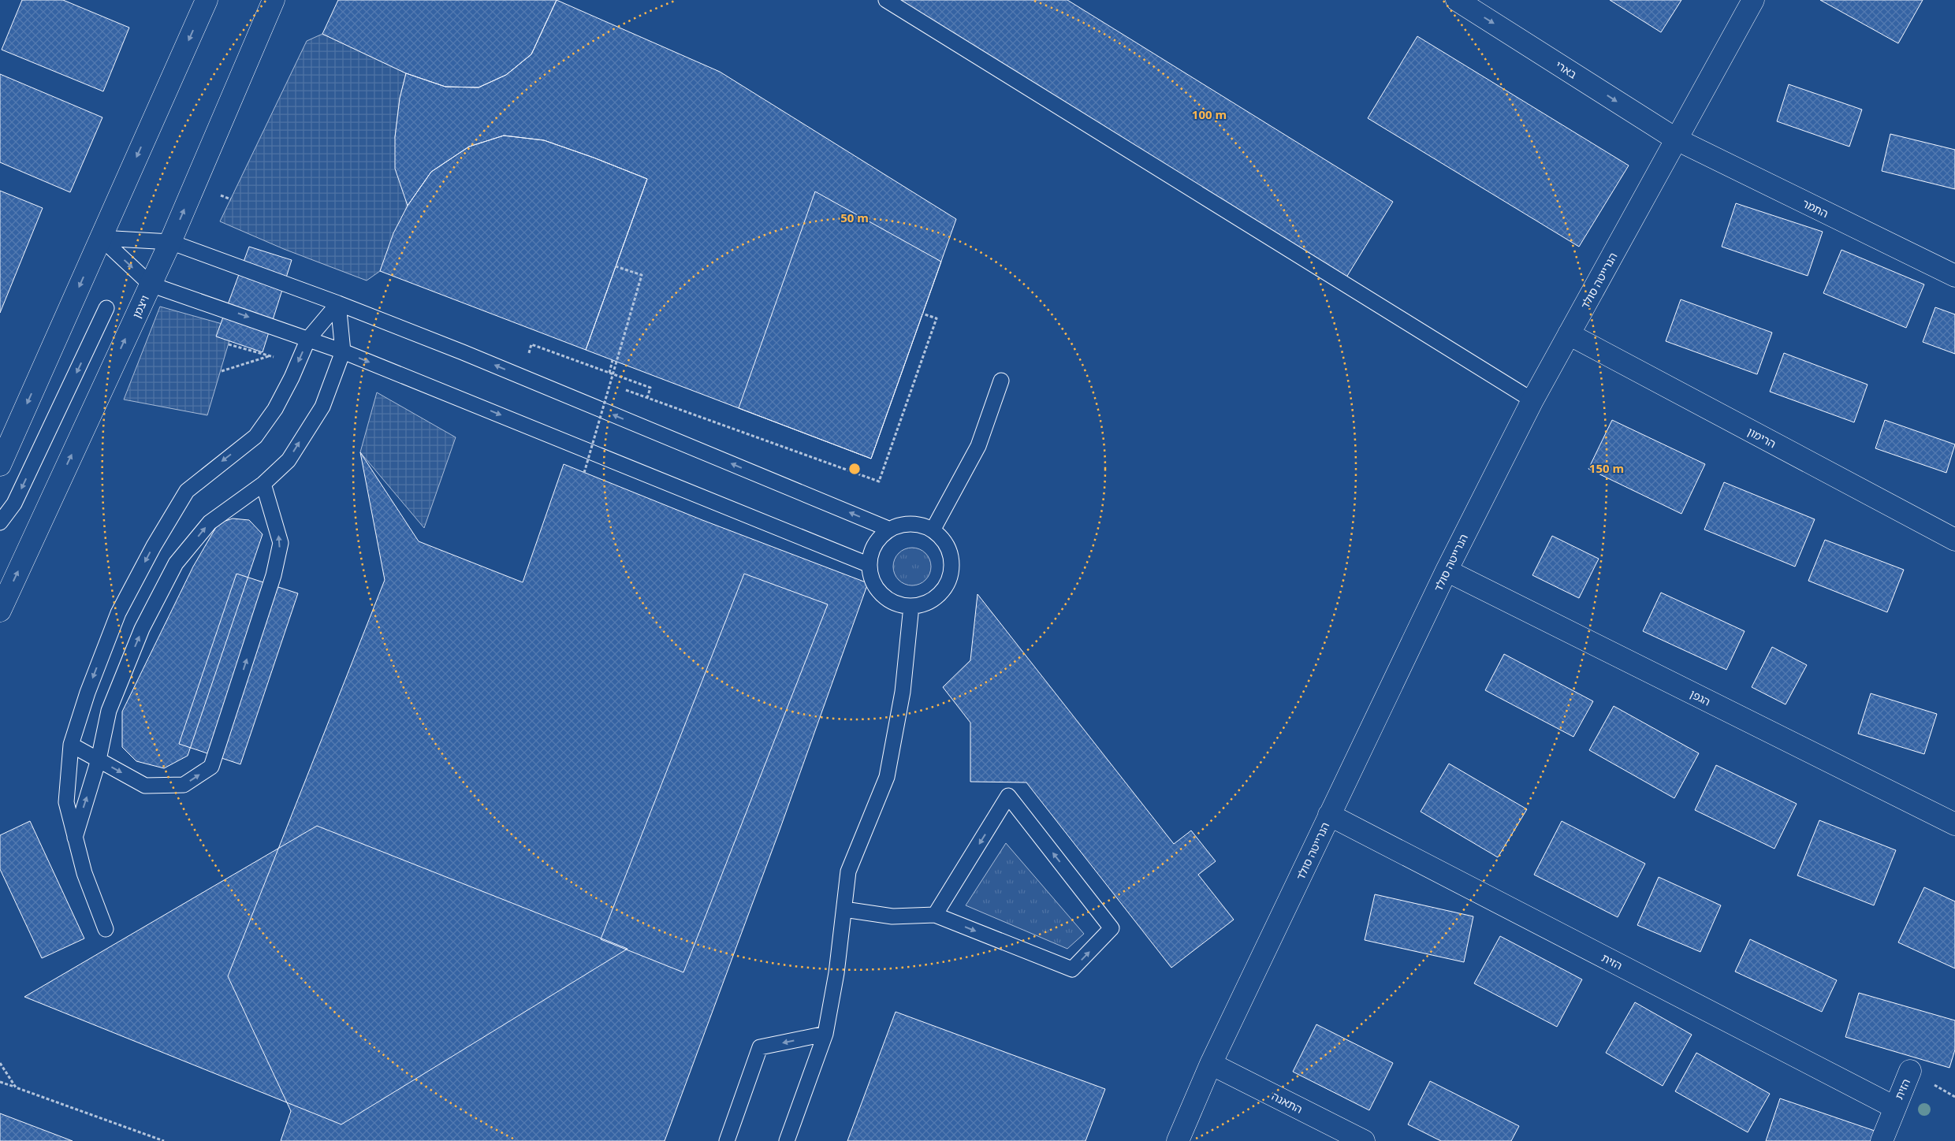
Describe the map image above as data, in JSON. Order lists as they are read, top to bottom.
{
  "streets": {
    "street": [
      "בארי",
      "התמר",
      "הנרייטה סולד",
      "ויצמן",
      "הרימון",
      "הגפן",
      "הזית",
      "התאנה"
    ]
  },
  "crossings": [
    ["בארי", "התמר"],
    ["בארי", "הנרייטה סולד"],
    ["התמר", "הנרייטה סולד"],
    ["הנרייטה סולד", "הרימון"],
    ["הנרייטה סולד", "הגפן"],
    ["הנרייטה סולד", "הזית"],
    ["הנרייטה סולד", "התאנה"]
  ],
  "one_way": ["בארי"],
  "rings": ["100 m", "50 m", "150 m"]
}
